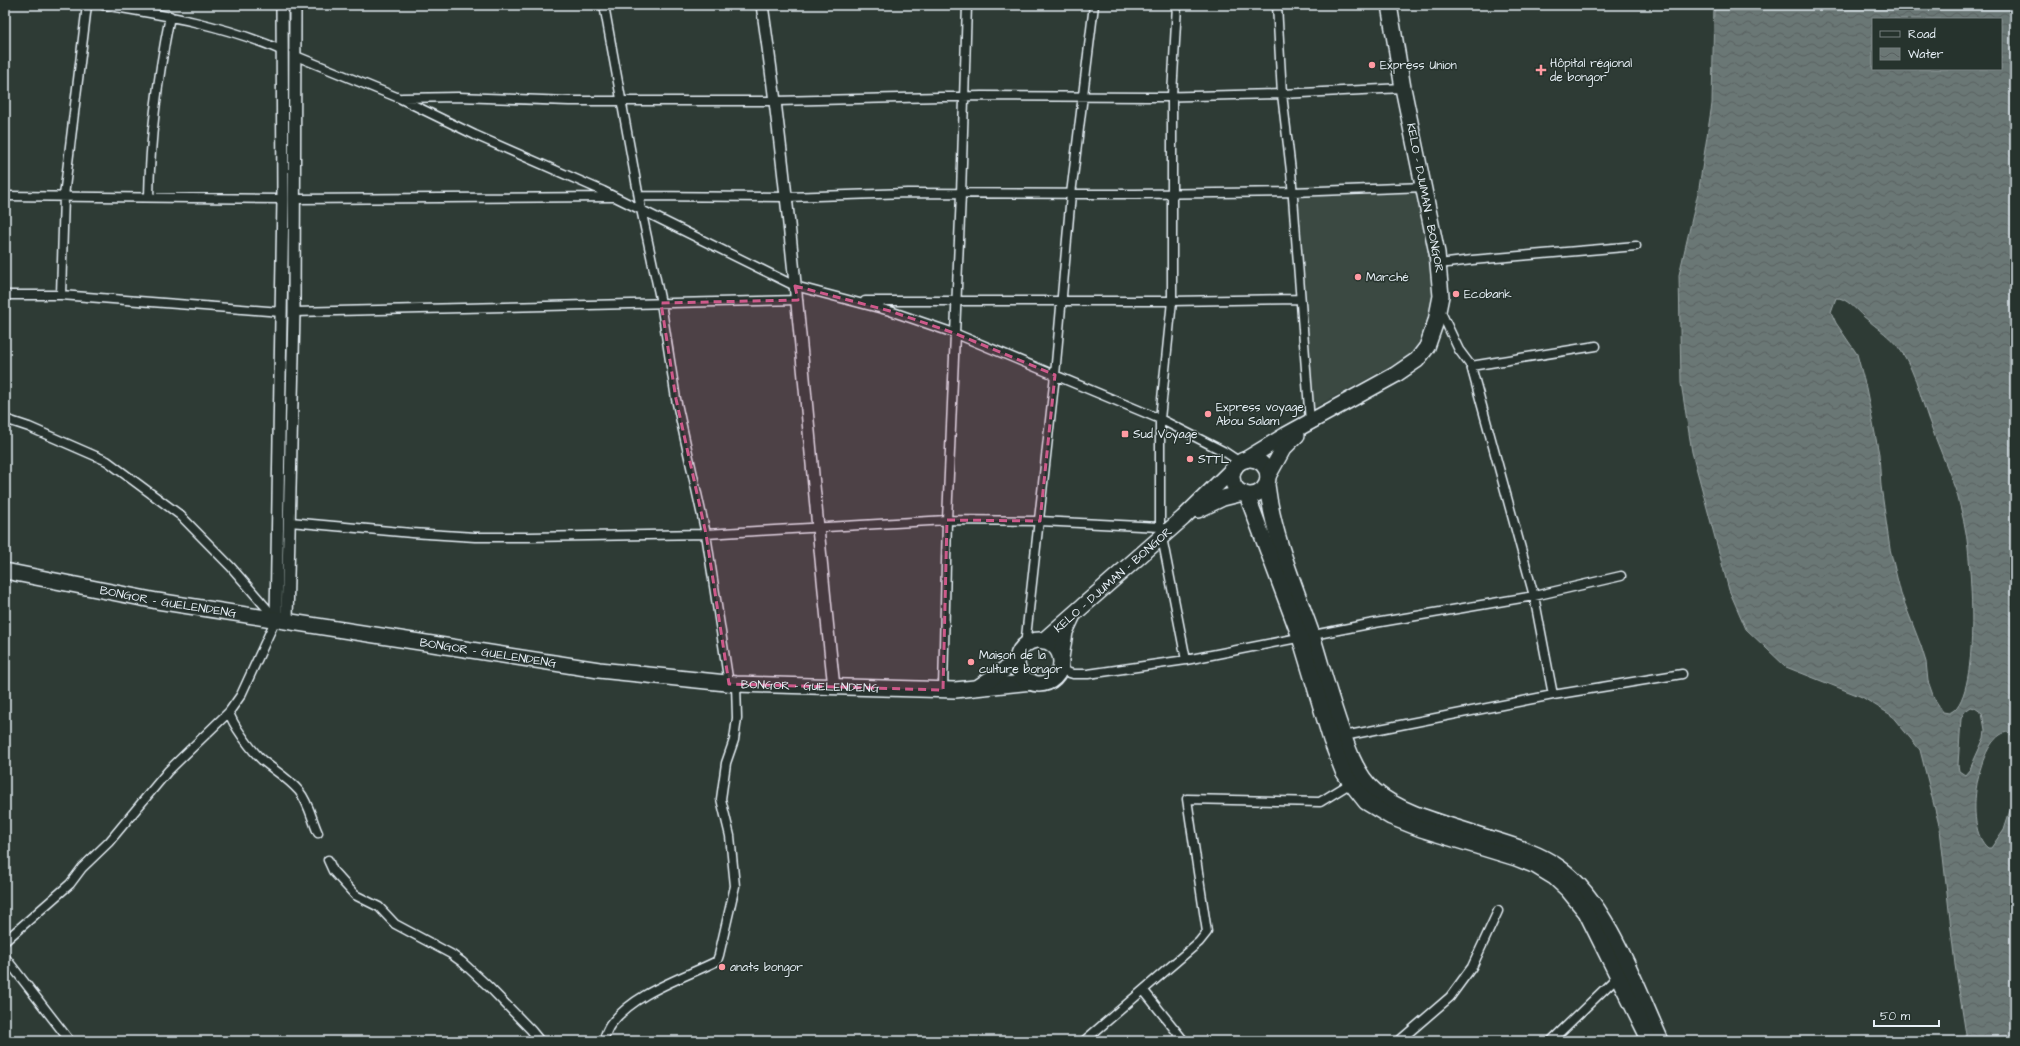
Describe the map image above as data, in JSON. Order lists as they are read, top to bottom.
{
  "streets": {
    "highway": ["KELO - DJUMAN - BONGOR", "BONGOR - GUELENDENG"]
  },
  "crossings": [
    ["KELO - DJUMAN - BONGOR", "BONGOR - GUELENDENG"]
  ],
  "places": {
    "other": [
      "Express Union",
      "Marché",
      "Ecobank",
      "Express voyage Abou Salam",
      "STTL",
      "Maison de la culture bongor",
      "anats bongor"
    ],
    "health": ["Hôpital régional de bongor"],
    "transit": ["Sud Voyage"]
  },
  "legend": ["Road", "Water"],
  "scale_bar": "50 m"
}
